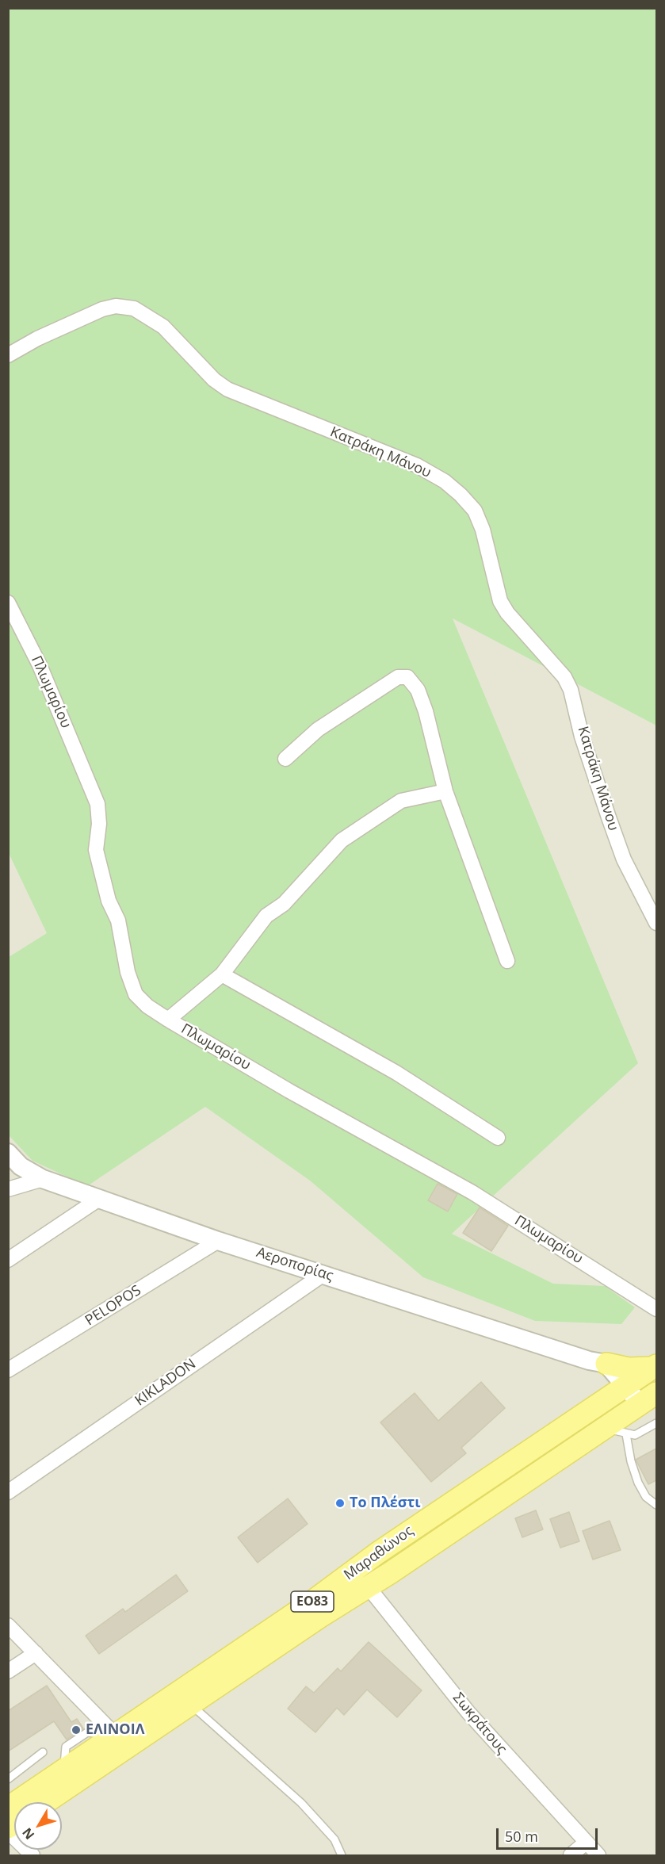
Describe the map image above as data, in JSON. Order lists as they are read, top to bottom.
{
  "streets": {
    "main road": ["Μαραθώνος", "ΕΟ83"],
    "street": [
      "Κατράκη Μάνου",
      "Πλωμαρίου",
      "Αεροπορίας",
      "PELOPOS",
      "KIKLADON",
      "Σωκράτους"
    ]
  },
  "crossings": [
    ["Αεροπορίας", "PELOPOS"],
    ["Αεροπορίας", "KIKLADON"],
    ["Μαραθώνος", "Σωκράτους"]
  ],
  "places": ["Το Πλέστι", "ΕΛΙΝΟΙΛ"],
  "scale_bar": "50 m",
  "north": "bottom left"
}
